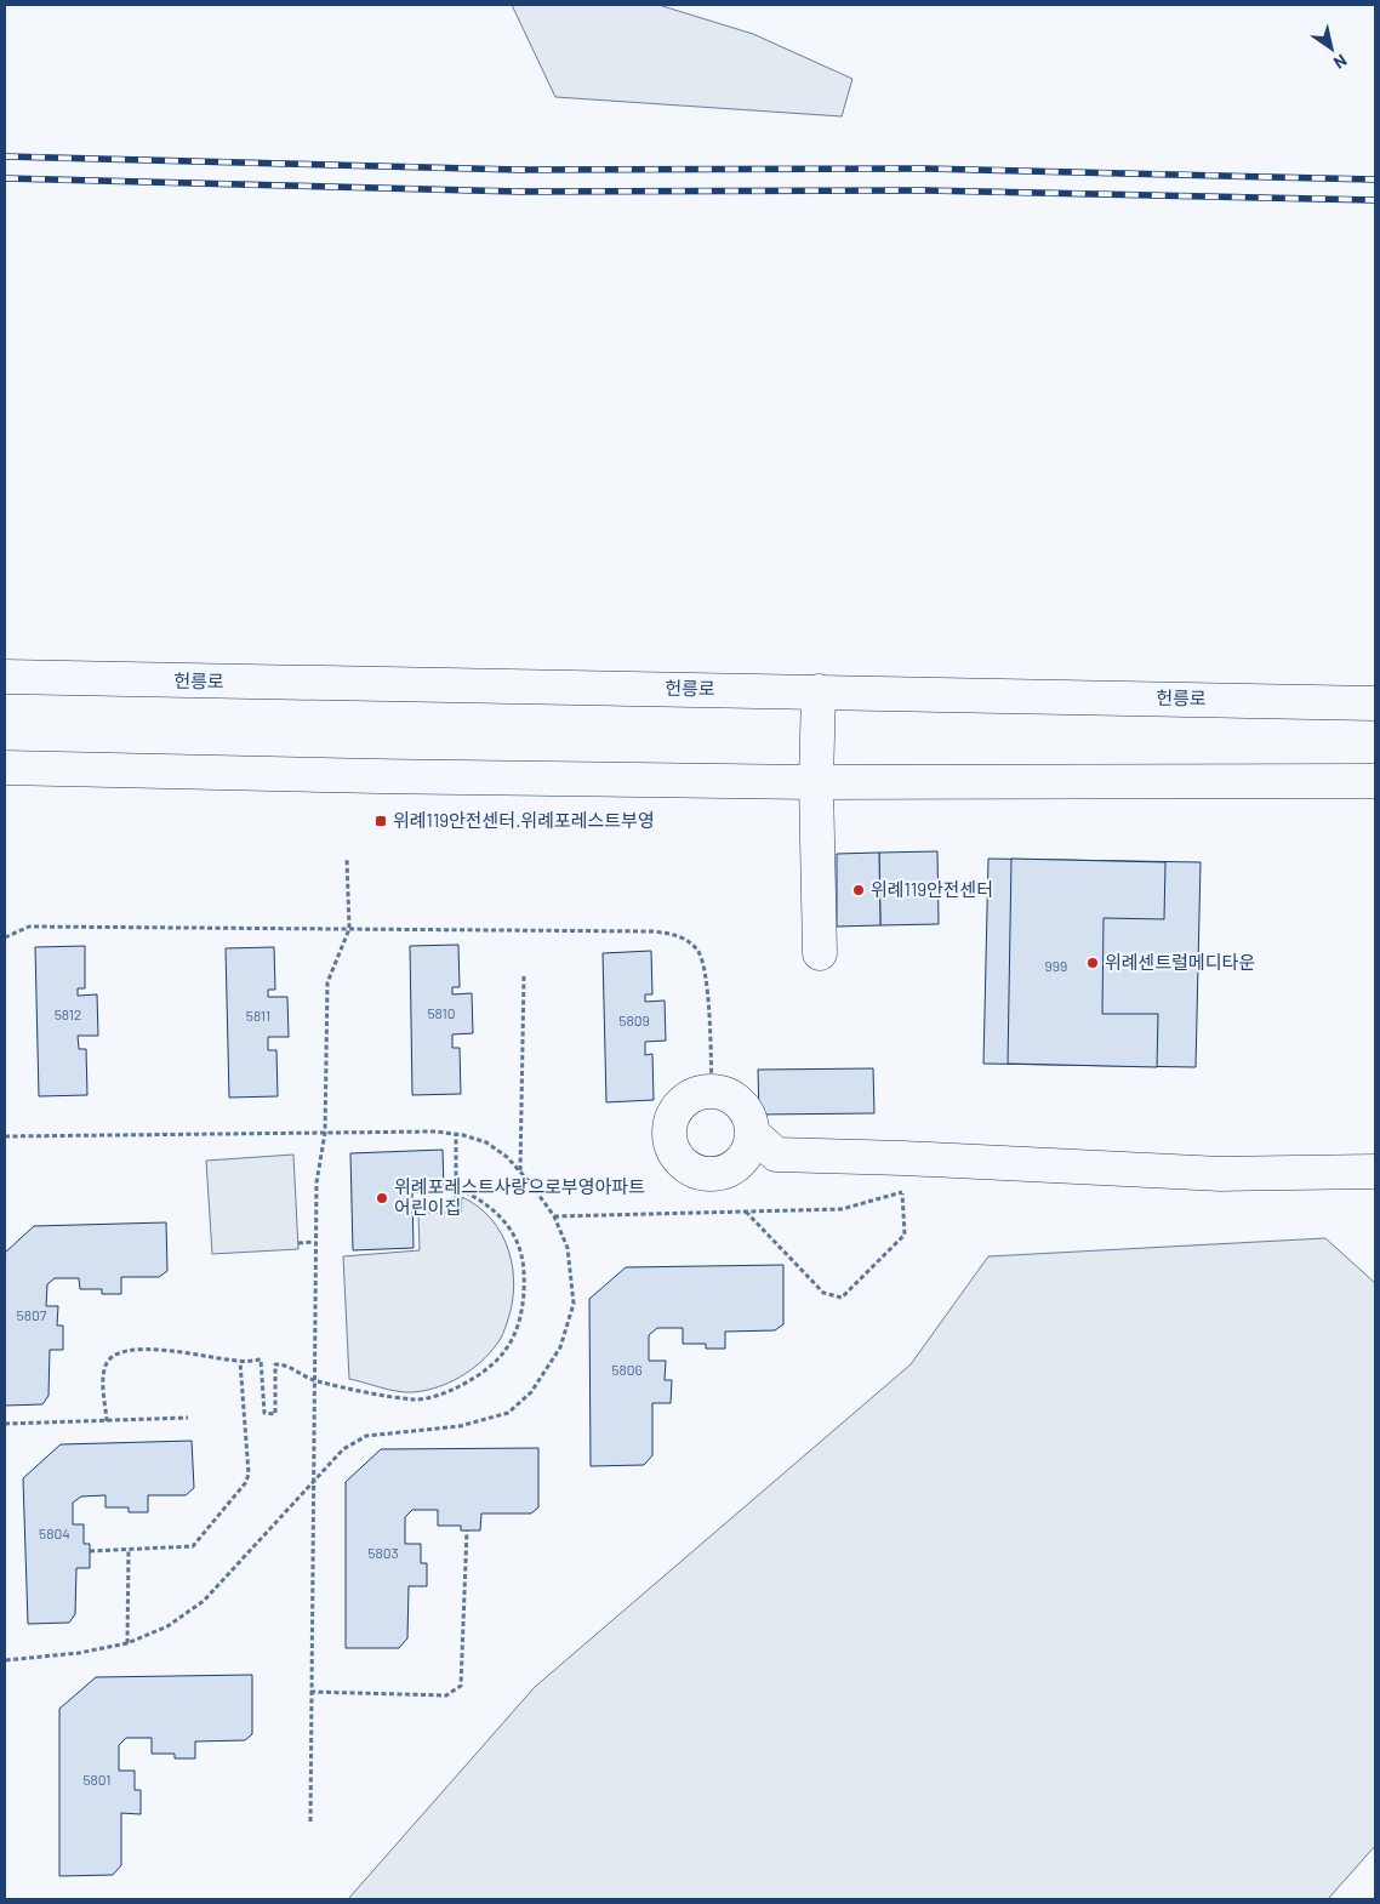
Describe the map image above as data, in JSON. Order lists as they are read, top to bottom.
{
  "streets": {
    "main road": ["헌릉로"]
  },
  "places": {
    "transit": ["위례119안전센터.위례포레스트부영"],
    "other": ["위례119안전센터", "위례센트럴메디타운", "위례포레스트사랑으로부영아파트 어린이집"]
  },
  "house_numbers": [
    "999",
    "5810",
    "5812",
    "5811",
    "5809",
    "5807",
    "5806",
    "5804",
    "5803",
    "5801"
  ],
  "north": "bottom right"
}
